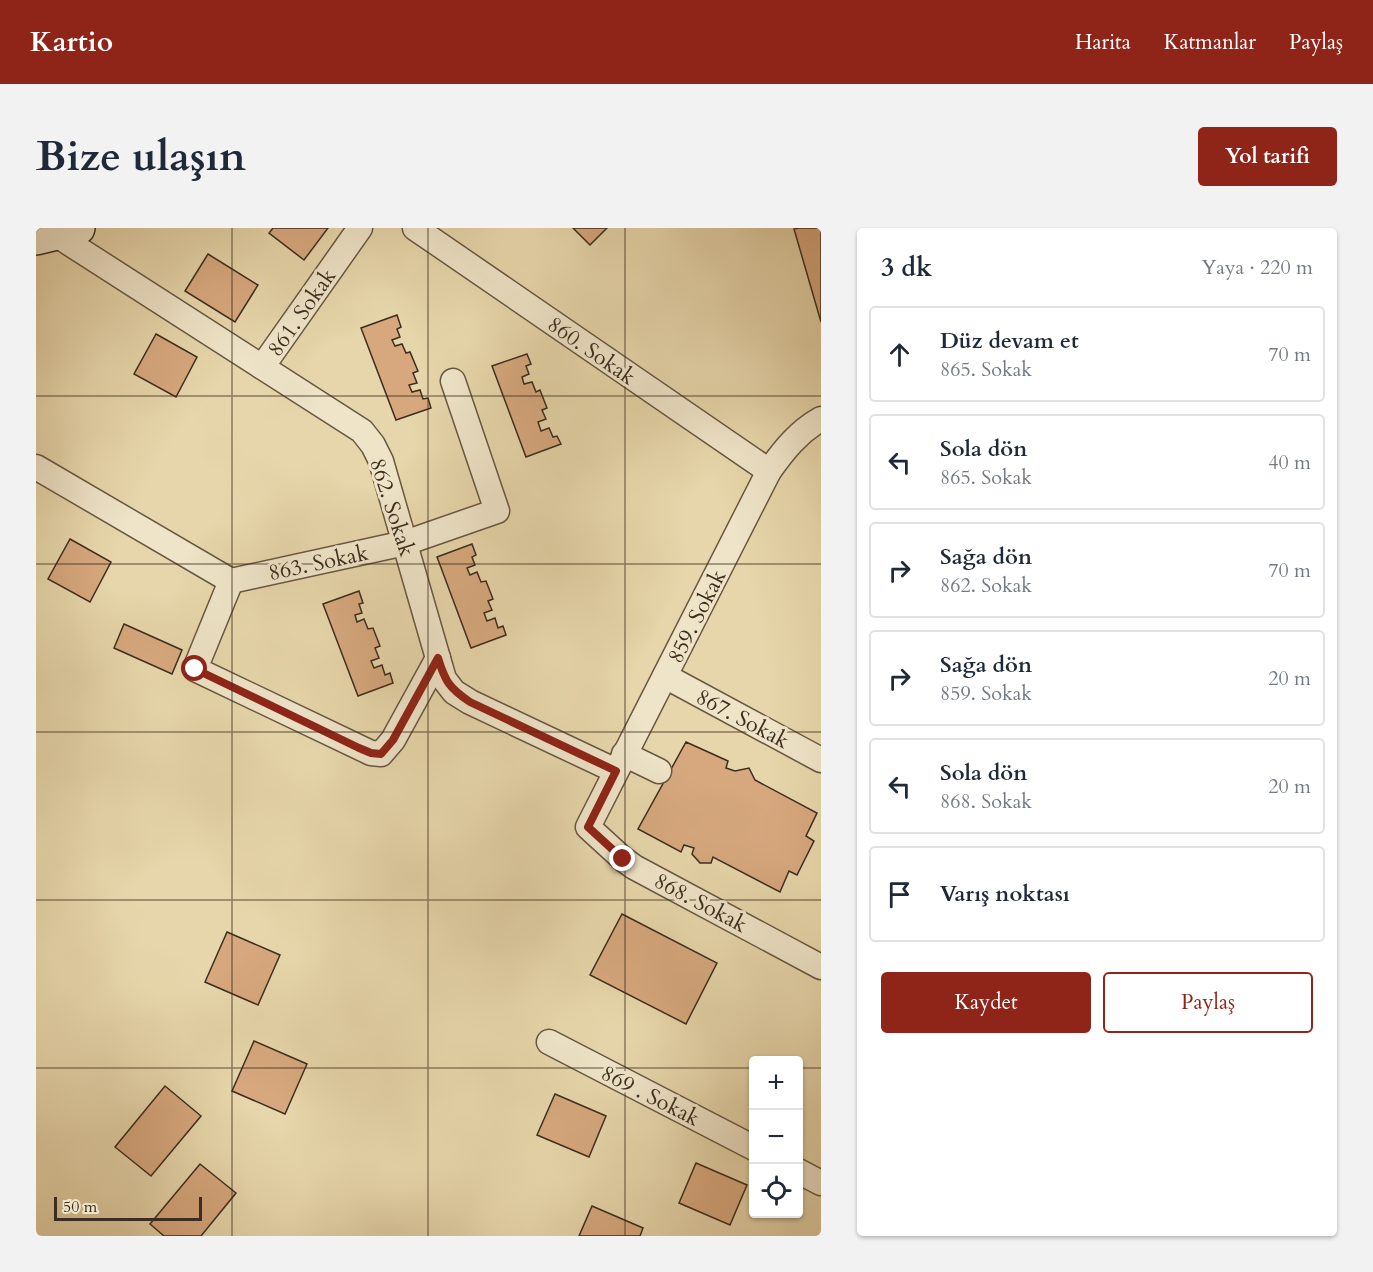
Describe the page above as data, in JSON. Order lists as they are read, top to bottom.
{
  "streets": {
    "street": [
      "861. Sokak",
      "860. Sokak",
      "862. Sokak",
      "863. Sokak",
      "859. Sokak",
      "867. Sokak",
      "868. Sokak",
      "869 . Sokak"
    ]
  },
  "crossings": [
    ["861. Sokak", "862. Sokak"],
    ["860. Sokak", "859. Sokak"],
    ["862. Sokak", "863. Sokak"],
    ["862. Sokak", "859. Sokak"],
    ["859. Sokak", "867. Sokak"],
    ["859. Sokak", "868. Sokak"]
  ],
  "scale_bar": "50 m",
  "page": {
    "header": "Kartio",
    "nav": ["Harita", "Katmanlar", "Paylaş"],
    "buttons": [
      "Yol tarifi",
      ["Kaydet", "Paylaş"]
    ],
    "title": "Bize ulaşın",
    "heading": ["3 dk", "Yaya · 220 m"],
    "list": [
      ["Düz devam et", "865. Sokak", "70 m"],
      ["Sola dön", "865. Sokak", "40 m"],
      ["Sağa dön", "862. Sokak", "70 m"],
      ["Sağa dön", "859. Sokak", "20 m"],
      ["Sola dön", "868. Sokak", "20 m"],
      "Varış noktası"
    ],
    "map_buttons": ["+", "−"],
    "scale": "50 m"
  }
}
